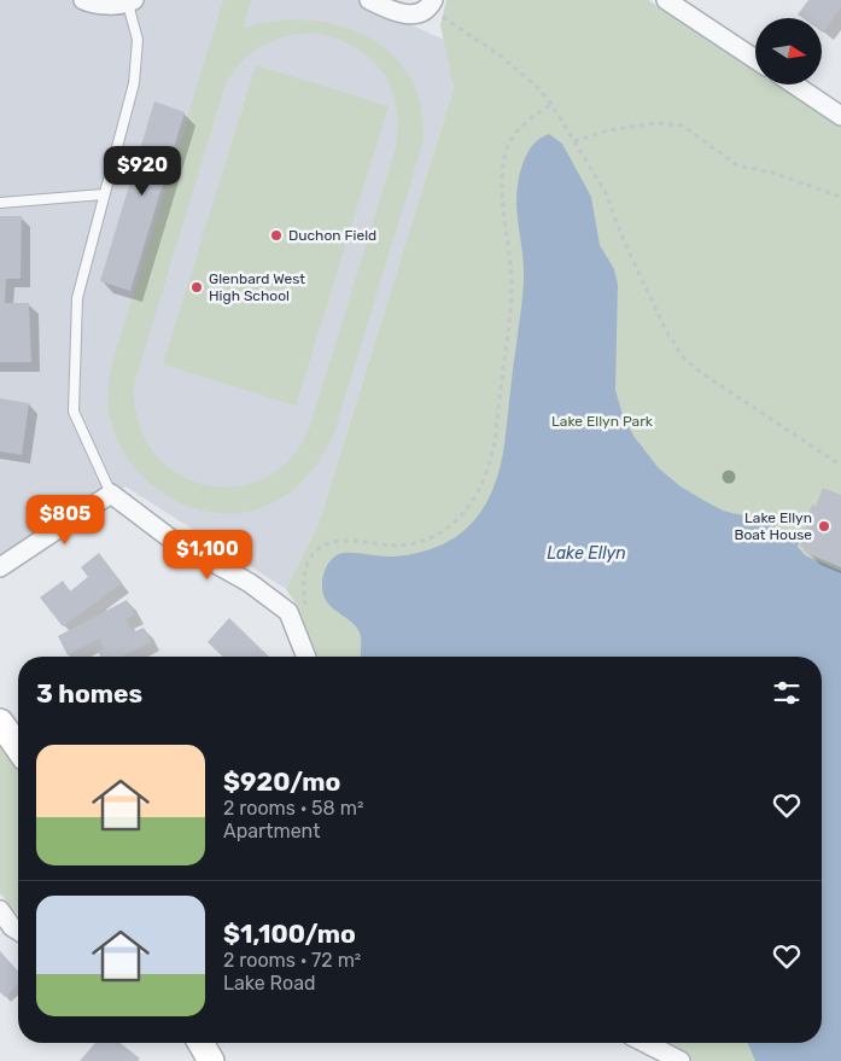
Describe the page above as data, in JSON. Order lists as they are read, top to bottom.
{
  "water": ["Lake Ellyn"],
  "parks": ["Lake Ellyn Park"],
  "places": ["Duchon Field", "Glenbard West High School", "Lake Ellyn Boat House"],
  "north": "right",
  "page": {
    "price": ["$920", "$805", "$1,100"],
    "heading": "3 homes",
    "list": [
      {
        "name": "$920/mo",
        "note": "2 rooms · 58 m² · Apartment"
      },
      {
        "name": "$1,100/mo",
        "note": "2 rooms · 72 m² · Lake Road"
      }
    ]
  }
}
